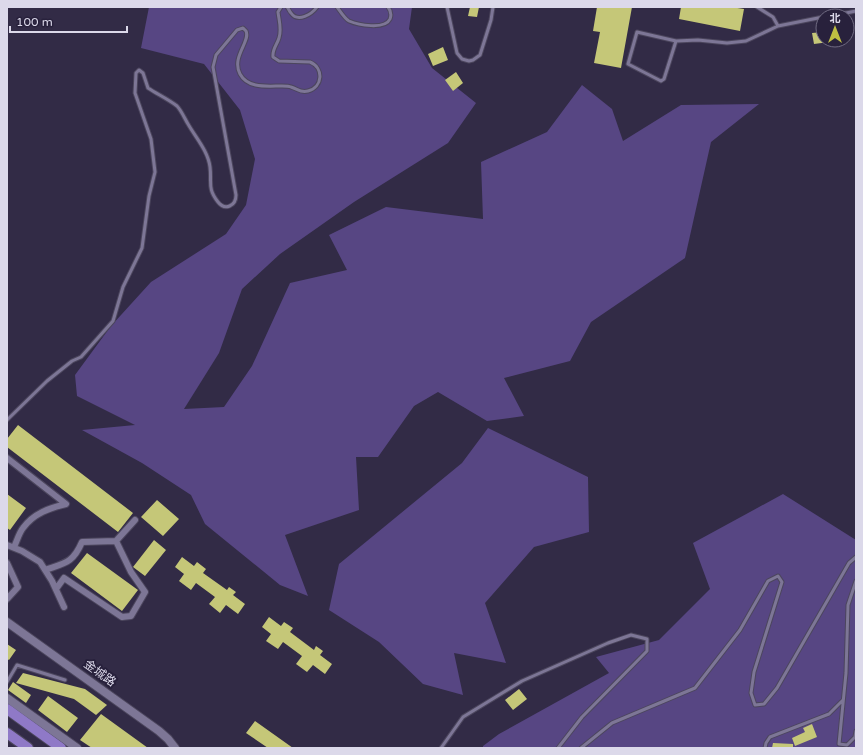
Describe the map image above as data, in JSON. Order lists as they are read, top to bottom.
{
  "streets": {
    "street": ["金城路"]
  },
  "scale_bar": "100 m",
  "north": "top"
}
